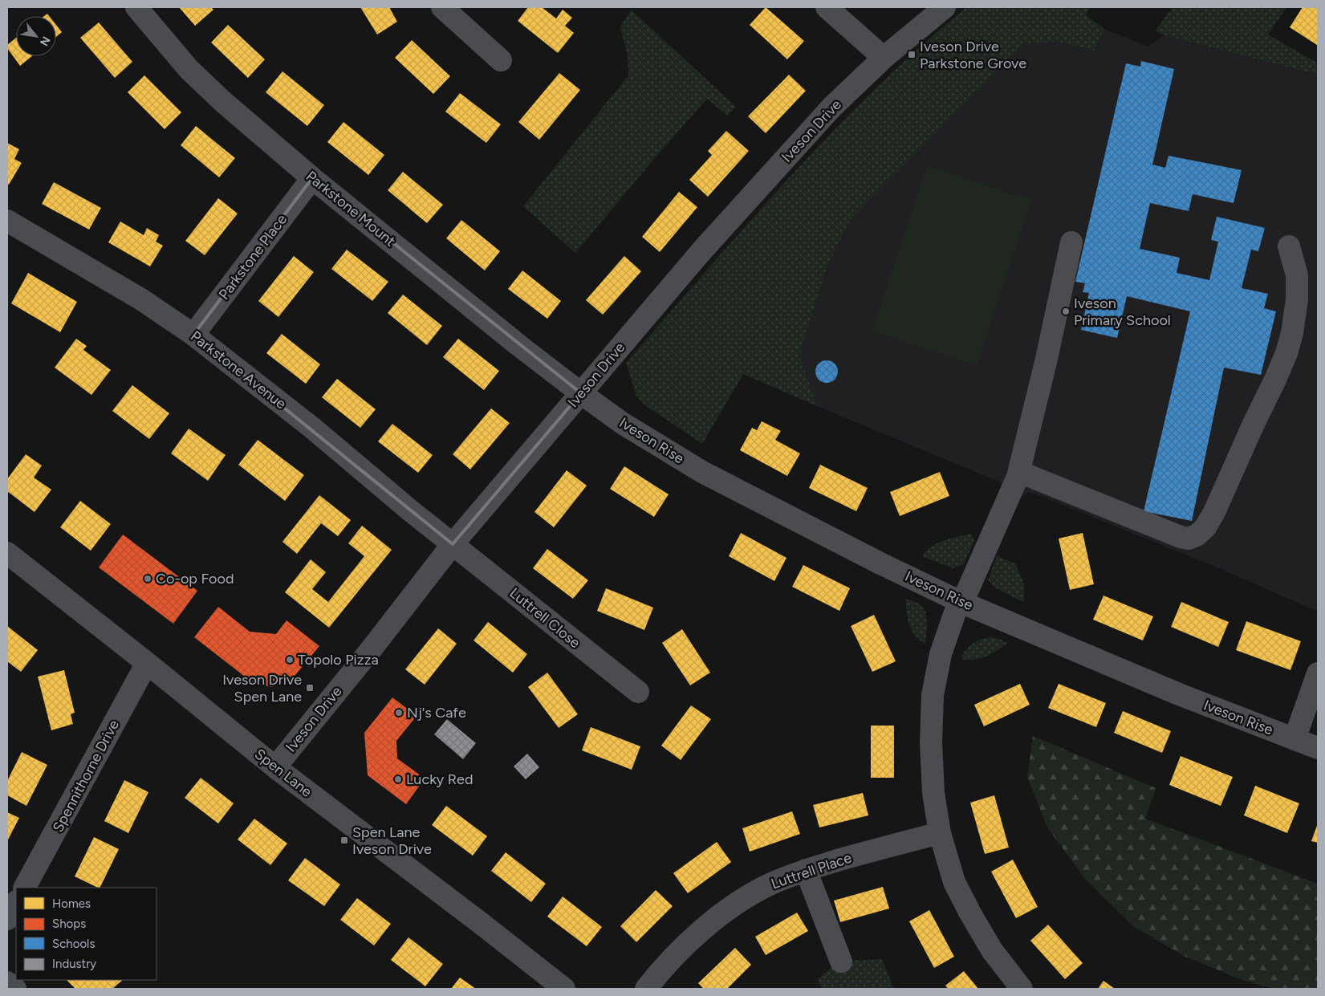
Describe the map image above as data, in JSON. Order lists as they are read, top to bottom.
{
  "streets": {
    "street": [
      "Iveson Drive",
      "Parkstone Mount",
      "Parkstone Place",
      "Parkstone Avenue",
      "Iveson Rise",
      "Luttrell Close",
      "Spen Lane",
      "Spennithorne Drive",
      "Luttrell Place"
    ]
  },
  "crossings": [
    ["Iveson Drive", "Parkstone Mount"],
    ["Iveson Drive", "Parkstone Avenue"],
    ["Iveson Drive", "Iveson Rise"],
    ["Iveson Drive", "Luttrell Close"],
    ["Iveson Drive", "Spen Lane"],
    ["Parkstone Mount", "Parkstone Place"],
    ["Parkstone Mount", "Iveson Rise"],
    ["Parkstone Place", "Parkstone Avenue"],
    ["Parkstone Avenue", "Luttrell Close"],
    ["Spen Lane", "Spennithorne Drive"]
  ],
  "places": {
    "transit": ["Iveson Drive Parkstone Grove", "Iveson Drive Spen Lane", "Spen Lane Iveson Drive"],
    "other": [
      "Iveson Primary School",
      "Co-op Food",
      "Topolo Pizza",
      "Nj's Cafe",
      "Lucky Red"
    ]
  },
  "legend": [
    "Homes",
    "Shops",
    "Schools",
    "Industry"
  ],
  "north": "bottom right"
}
